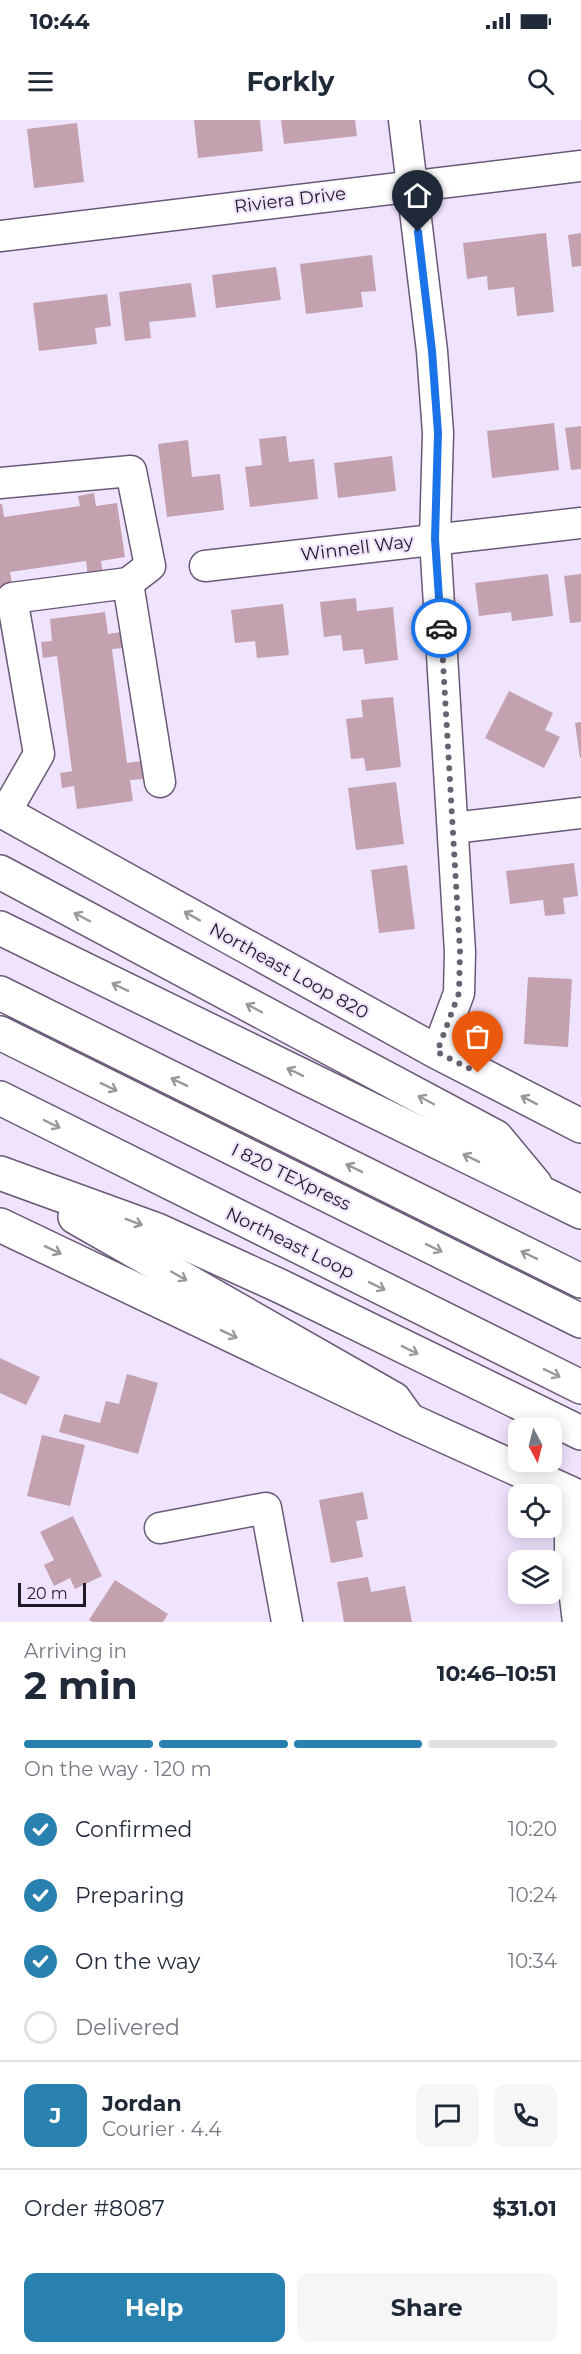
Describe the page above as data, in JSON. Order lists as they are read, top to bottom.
{
  "streets": {
    "main road": ["Northeast Loop 820", "I 820 TEXpress", "Northeast Loop"],
    "street": ["Riviera Drive", "Winnell Way"]
  },
  "scale_bar": "20 m",
  "north": "bottom",
  "page": {
    "status": "10:44",
    "header": "Forkly",
    "scale": "20 m",
    "heading": ["2 min", "Arriving in", "10:46–10:51"],
    "panel": [
      "Jordan",
      "Courier · 4.4",
      "Order #8087",
      "$31.01"
    ],
    "bar": "On the way · 120 m",
    "list": [
      ["Confirmed", "10:20"],
      ["Preparing", "10:24"],
      ["On the way", "10:34"],
      "Delivered"
    ],
    "round": "J",
    "buttons": ["Help", "Share"]
  }
}
